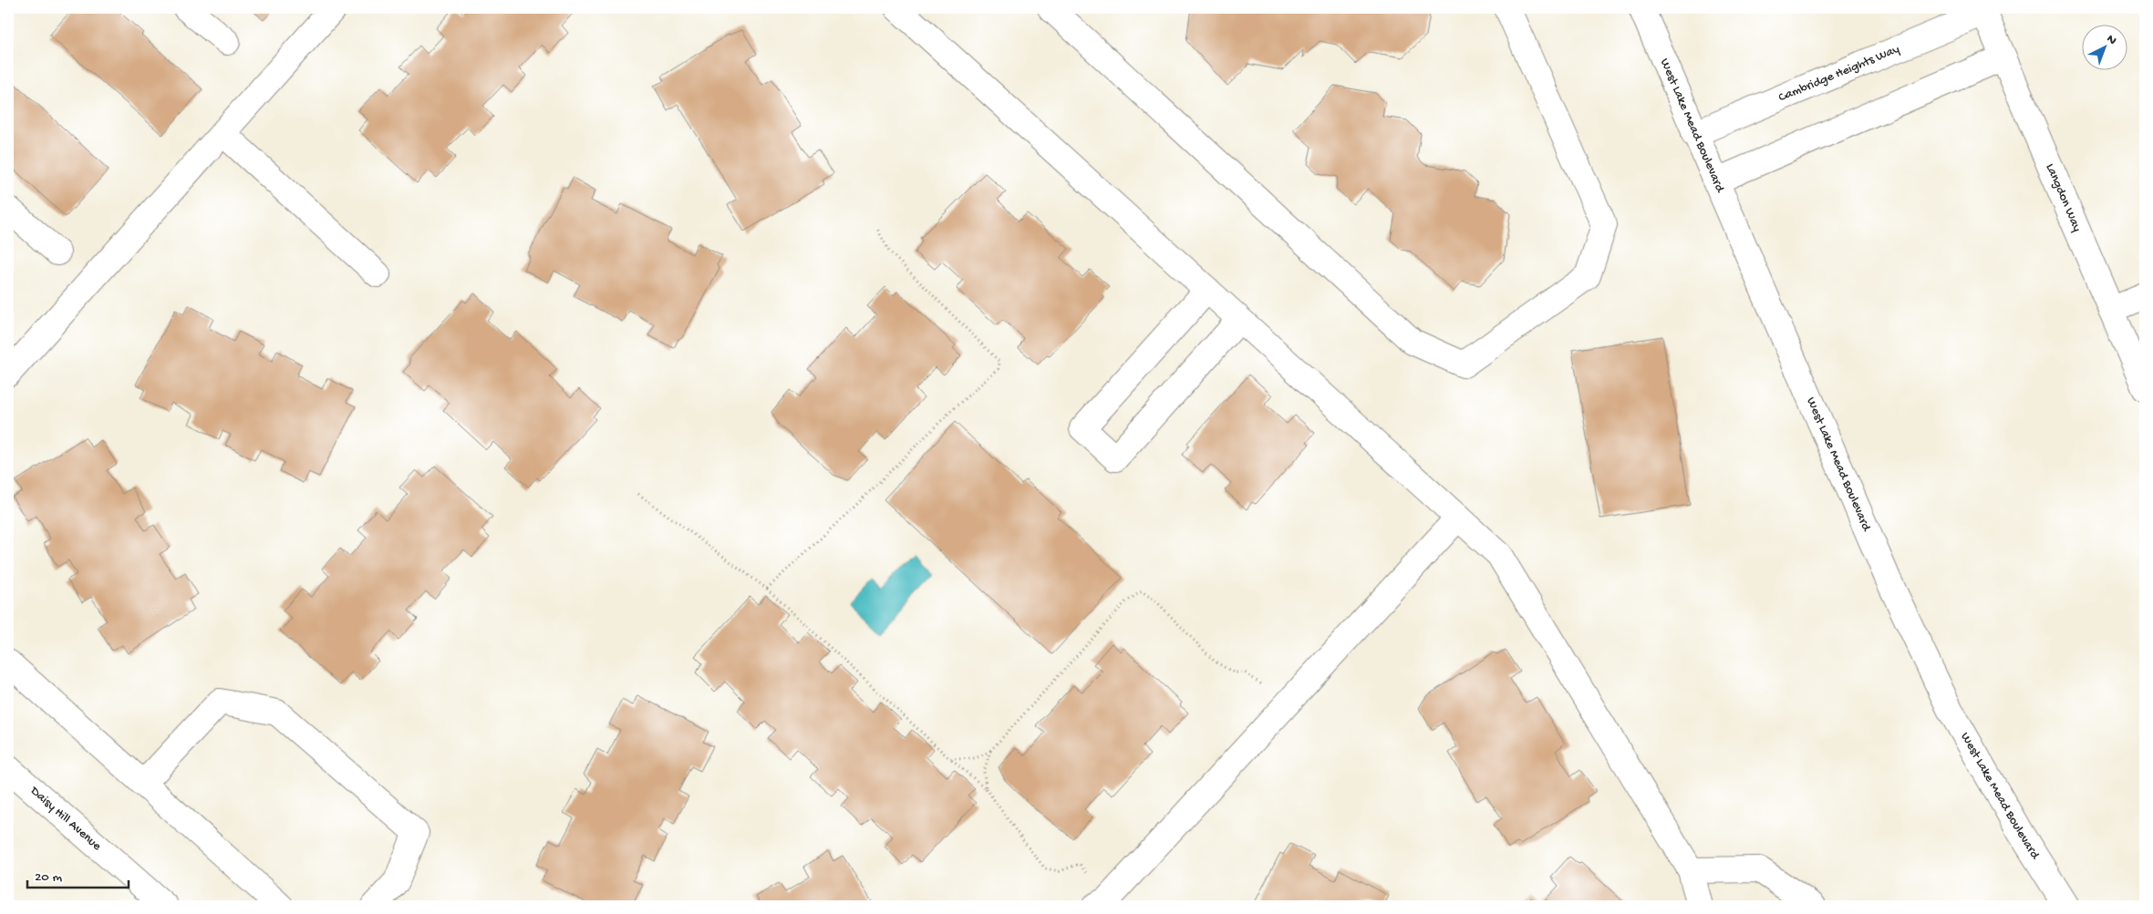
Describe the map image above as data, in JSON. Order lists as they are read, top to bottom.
{
  "streets": {
    "street": [
      "Cambridge Heights Way",
      "West Lake Mead Boulevard",
      "Langdon Way",
      "Daisy Hill Avenue"
    ]
  },
  "crossings": [
    ["Cambridge Heights Way", "West Lake Mead Boulevard"],
    ["Cambridge Heights Way", "Langdon Way"]
  ],
  "scale_bar": "20 m",
  "north": "top right"
}
